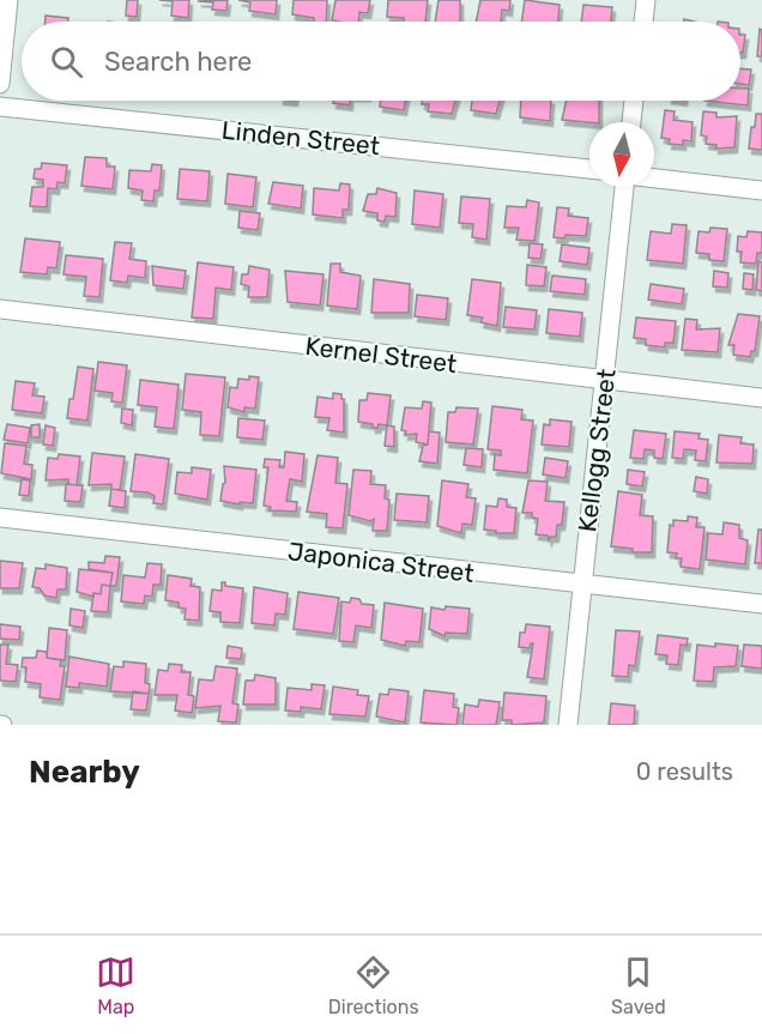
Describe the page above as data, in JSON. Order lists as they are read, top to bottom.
{
  "streets": {
    "street": [
      "Linden Street",
      "Kernel Street",
      "Kellogg Street",
      "Japonica Street"
    ]
  },
  "crossings": [
    ["Kernel Street", "Kellogg Street"],
    ["Kellogg Street", "Japonica Street"]
  ],
  "north": "bottom",
  "page": {
    "search": "Search here",
    "heading": ["Nearby", "0 results"],
    "nav": ["Map", "Directions", "Saved"]
  }
}
